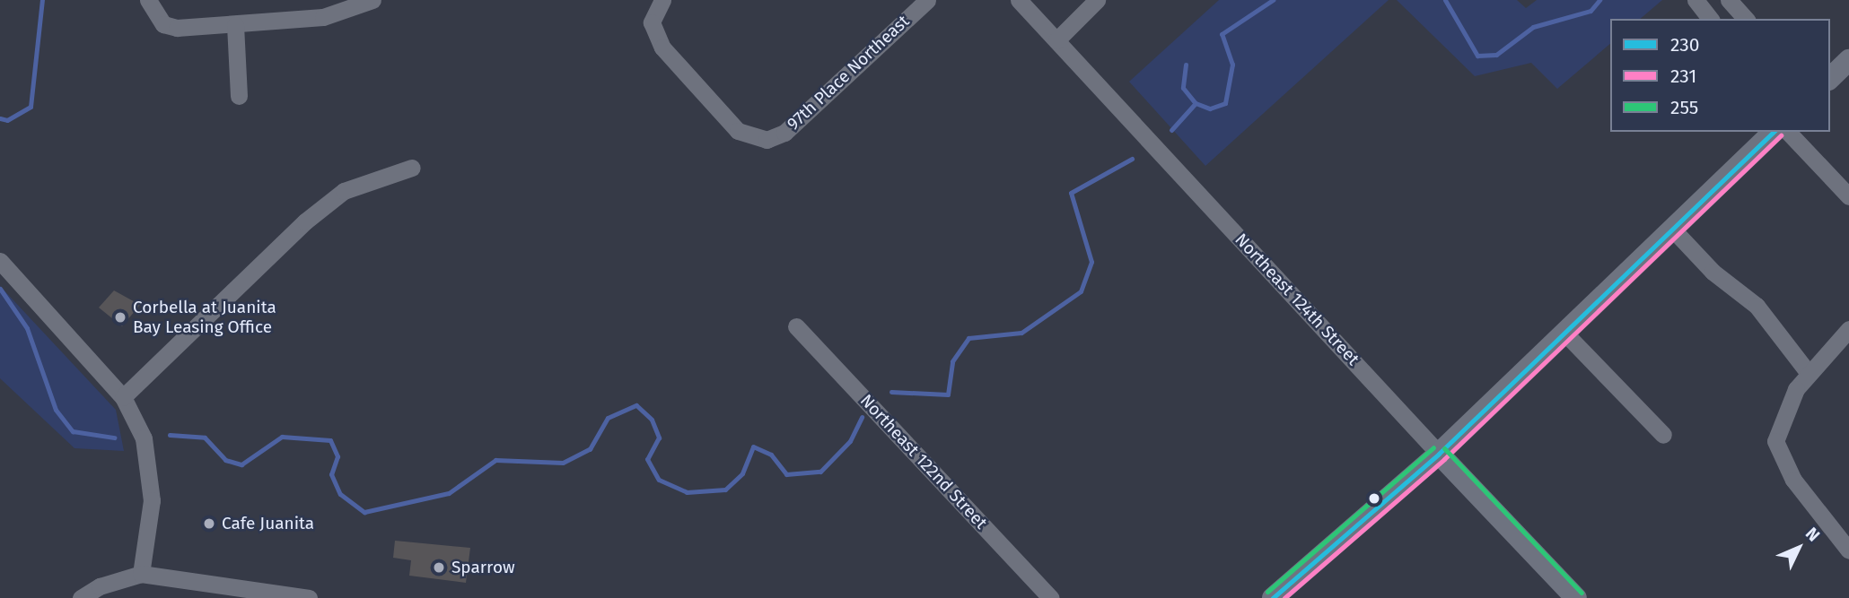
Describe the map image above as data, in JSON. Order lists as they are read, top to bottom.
{
  "streets": {
    "main road": ["Northeast 124th Street"],
    "street": ["97th Place Northeast", "Northeast 122nd Street"]
  },
  "places": ["Corbella at Juanita Bay Leasing Office", "Cafe Juanita", "Sparrow"],
  "lines": ["transit line 230", "transit line 231", "transit line 255"],
  "legend": ["230", "231", "255"],
  "north": "top right"
}
